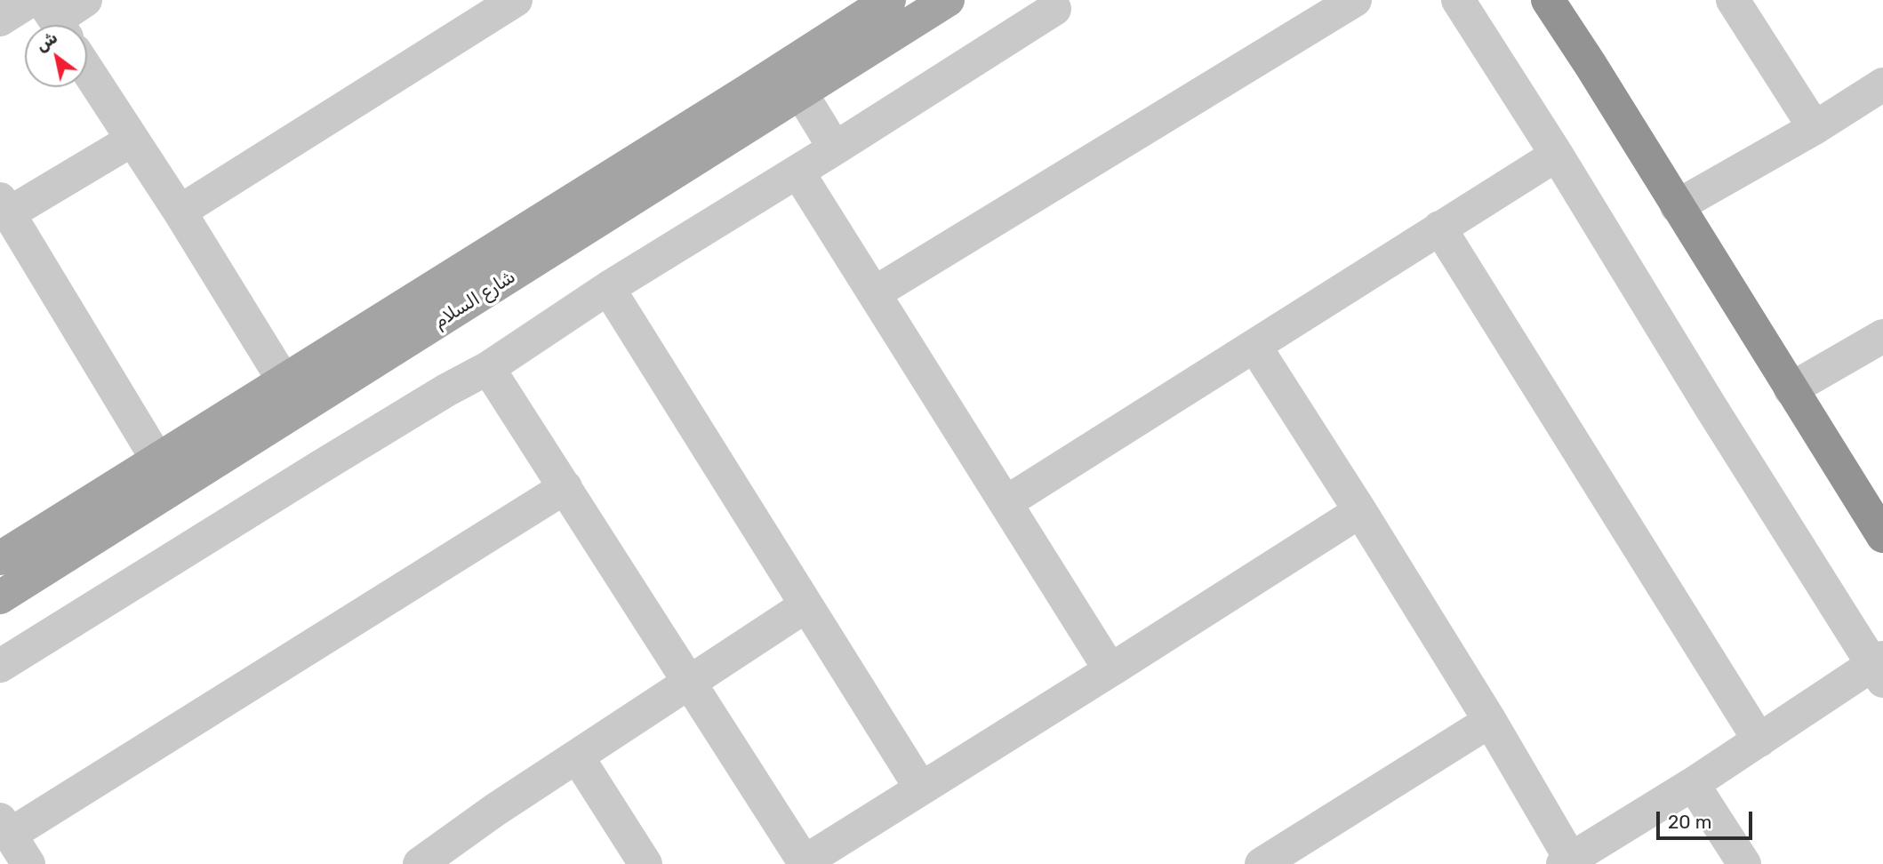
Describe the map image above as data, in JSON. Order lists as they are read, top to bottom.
{
  "streets": {
    "main road": ["شارع السلام"]
  },
  "scale_bar": "20 m",
  "north": "top left"
}
